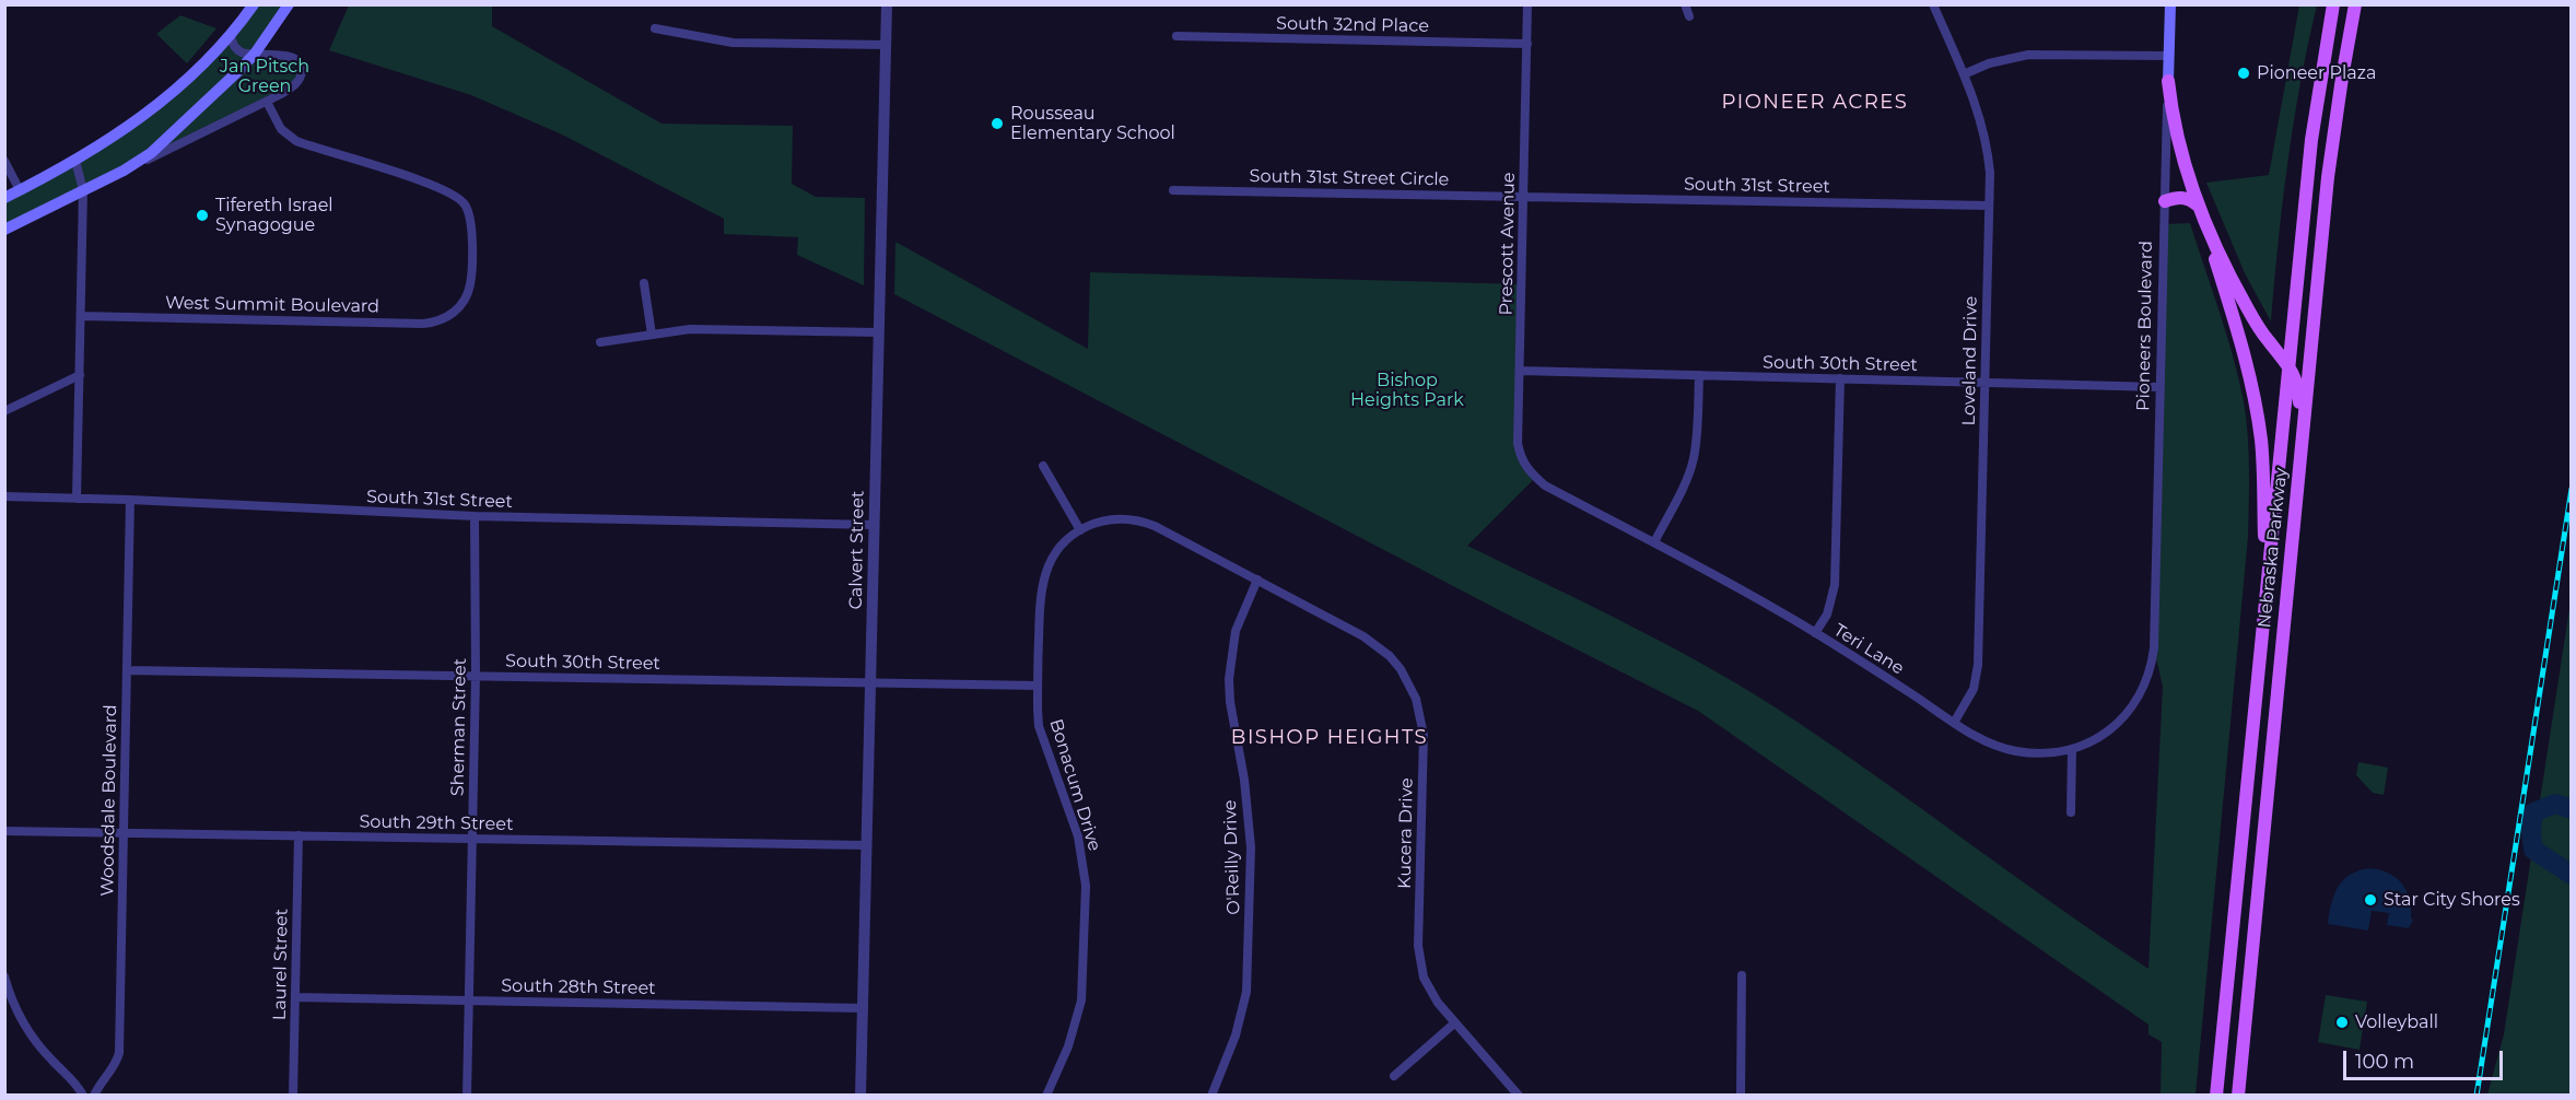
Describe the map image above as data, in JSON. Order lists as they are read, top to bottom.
{
  "streets": {
    "main road": ["Pioneers Boulevard", "Nebraska Parkway"],
    "street": [
      "South 32nd Place",
      "South 31st Street Circle",
      "South 31st Street",
      "Prescott Avenue",
      "West Summit Boulevard",
      "Loveland Drive",
      "South 30th Street",
      "Calvert Street",
      "Teri Lane",
      "Sherman Street",
      "Bonacum Drive",
      "Woodsdale Boulevard",
      "South 29th Street",
      "Kucera Drive",
      "O'Reilly Drive",
      "Laurel Street",
      "South 28th Street"
    ]
  },
  "crossings": [
    ["South 32nd Place", "Prescott Avenue"],
    ["South 31st Street Circle", "South 31st Street"],
    ["South 31st Street Circle", "Prescott Avenue"],
    ["South 31st Street", "Prescott Avenue"],
    ["South 31st Street", "Loveland Drive"],
    ["South 31st Street", "Calvert Street"],
    ["South 31st Street", "Sherman Street"],
    ["South 31st Street", "Woodsdale Boulevard"],
    ["Prescott Avenue", "South 30th Street"],
    ["Prescott Avenue", "Teri Lane"],
    ["Pioneers Boulevard", "South 30th Street"],
    ["Pioneers Boulevard", "Teri Lane"],
    ["Loveland Drive", "South 30th Street"],
    ["Loveland Drive", "Teri Lane"],
    ["South 30th Street", "Calvert Street"],
    ["South 30th Street", "Sherman Street"],
    ["South 30th Street", "Bonacum Drive"],
    ["South 30th Street", "Woodsdale Boulevard"],
    ["Calvert Street", "South 29th Street"],
    ["Calvert Street", "South 28th Street"],
    ["Sherman Street", "South 29th Street"],
    ["Sherman Street", "South 28th Street"],
    ["Bonacum Drive", "Kucera Drive"],
    ["Woodsdale Boulevard", "South 29th Street"],
    ["South 29th Street", "Laurel Street"],
    ["Kucera Drive", "O'Reilly Drive"],
    ["Laurel Street", "South 28th Street"]
  ],
  "districts": ["PIONEER ACRES", "BISHOP HEIGHTS"],
  "parks": ["Jan Pitsch Green", "Bishop Heights Park"],
  "places": [
    "Pioneer Plaza",
    "Rousseau Elementary School",
    "Tifereth Israel Synagogue",
    "Star City Shores",
    "Volleyball"
  ],
  "scale_bar": "100 m"
}
